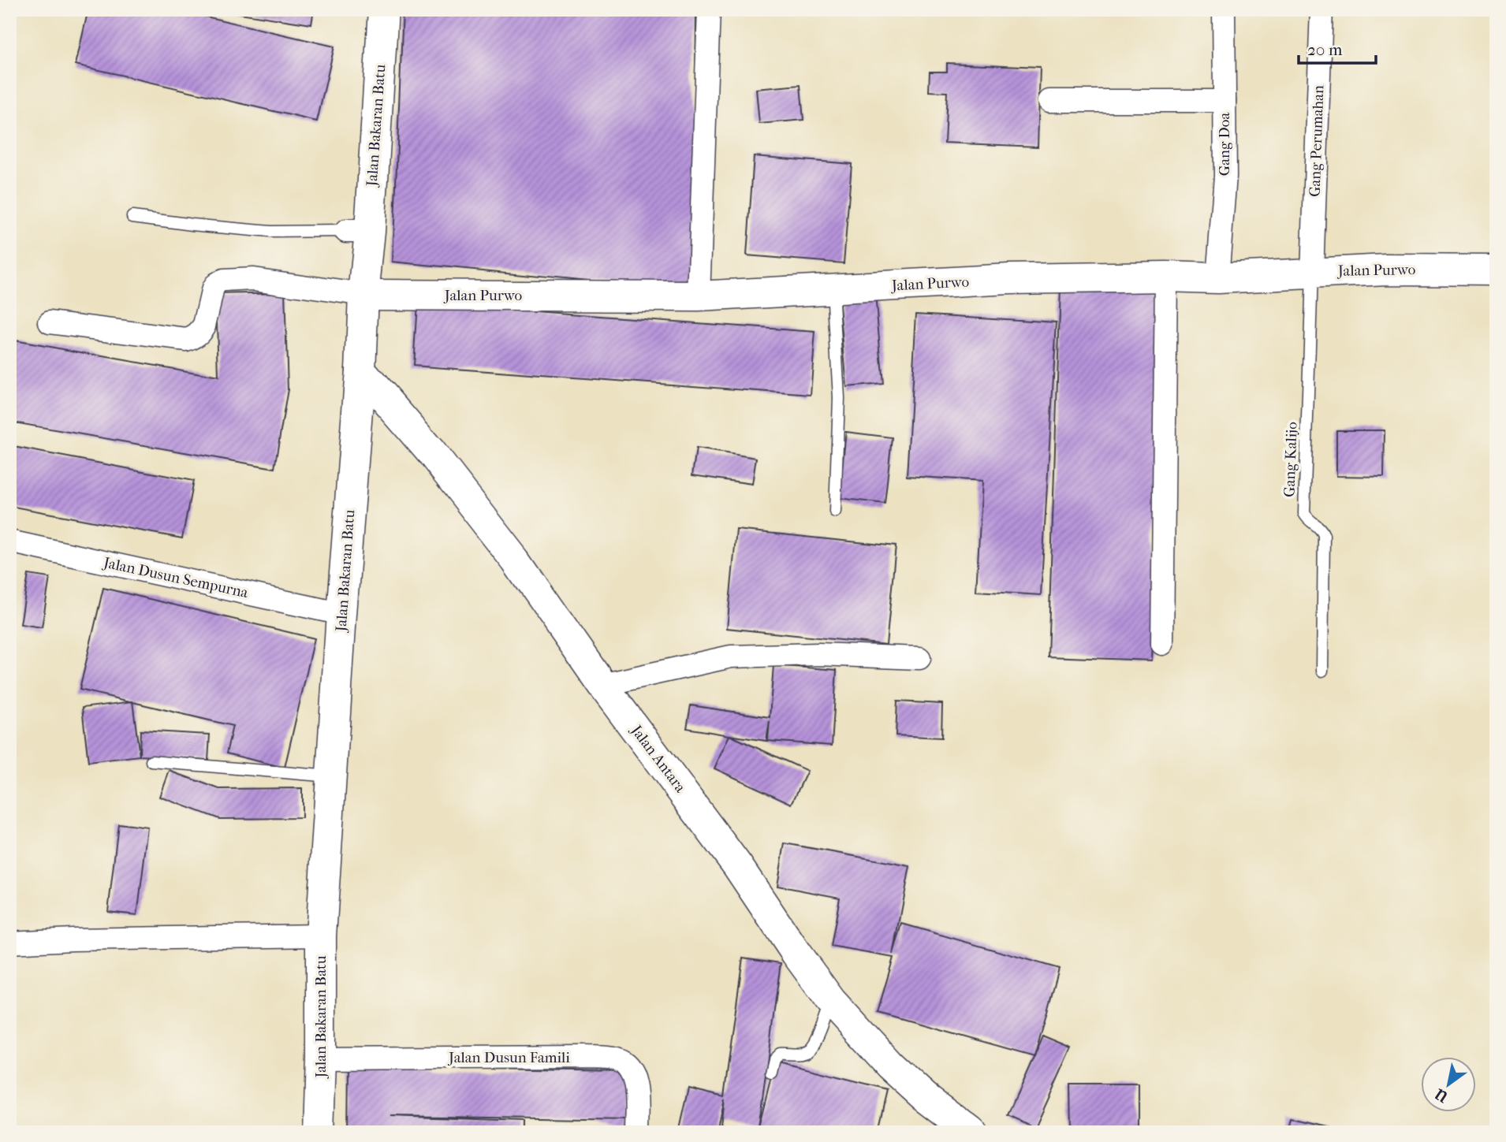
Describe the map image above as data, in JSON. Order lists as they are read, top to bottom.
{
  "streets": {
    "main road": ["Jalan Bakaran Batu", "Jalan Purwo", "Jalan Antara"],
    "street": [
      "Gang Perumahan",
      "Gang Doa",
      "Jalan Dusun Sempurna",
      "Jalan Dusun Famili"
    ],
    "lane": ["Gang Kalijo"]
  },
  "crossings": [
    ["Jalan Bakaran Batu", "Jalan Purwo"],
    ["Jalan Bakaran Batu", "Jalan Dusun Sempurna"],
    ["Jalan Bakaran Batu", "Jalan Antara"],
    ["Jalan Bakaran Batu", "Jalan Dusun Famili"],
    ["Gang Perumahan", "Jalan Purwo"],
    ["Gang Perumahan", "Gang Kalijo"],
    ["Gang Doa", "Jalan Purwo"],
    ["Jalan Purwo", "Gang Kalijo"]
  ],
  "scale_bar": "20 m",
  "north": "bottom left"
}
